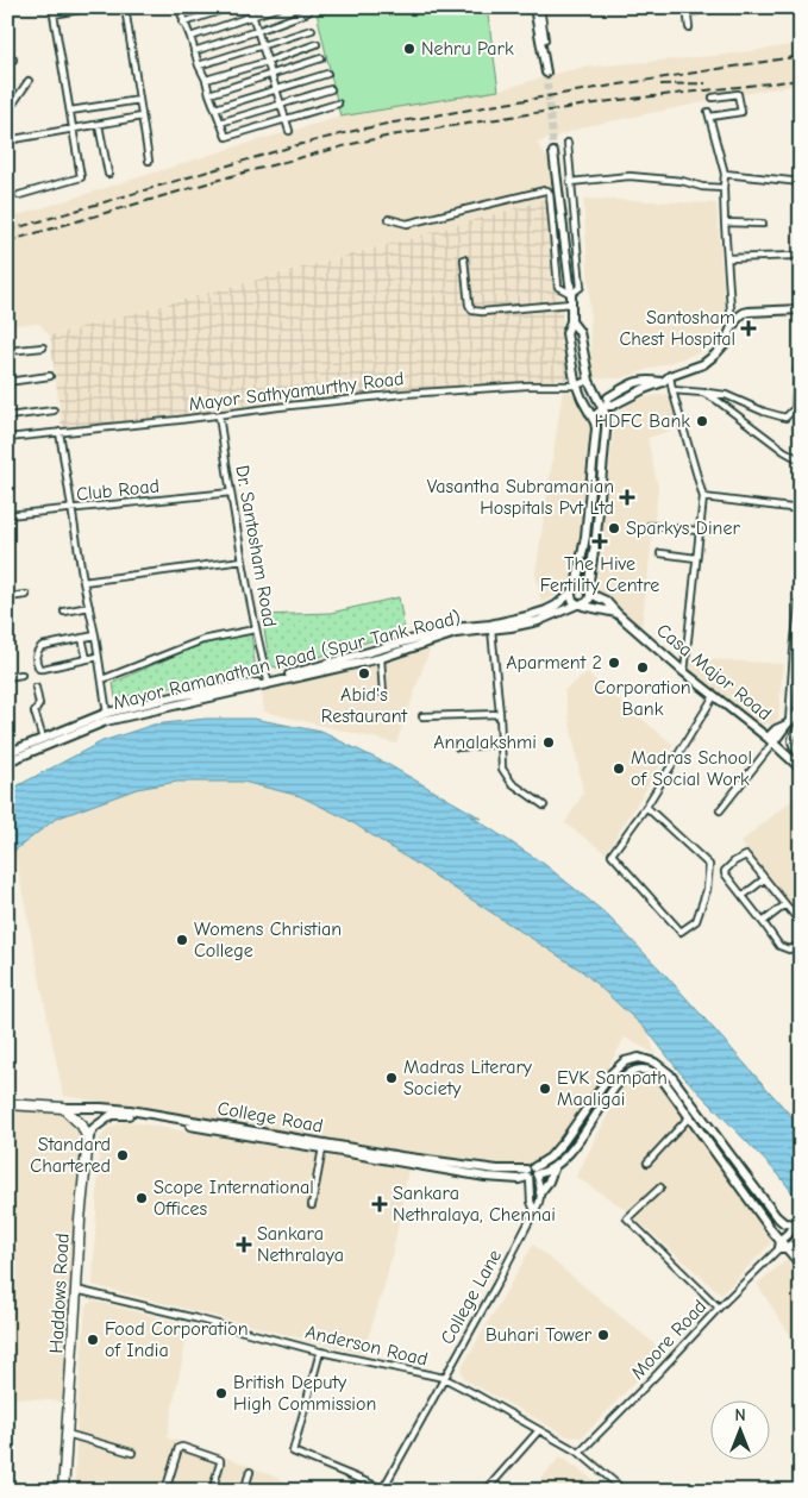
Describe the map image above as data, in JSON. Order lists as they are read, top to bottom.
{
  "streets": {
    "main road": [
      "Mayor Ramanathan Road (Spur Tank Road)",
      "Casa Major Road",
      "College Road",
      "Haddows Road"
    ],
    "street": [
      "Mayor Sathyamurthy Road",
      "Club Road",
      "Dr. Santosham Road",
      "College Lane",
      "Moore Road",
      "Anderson Road"
    ]
  },
  "crossings": [
    ["Mayor Sathyamurthy Road", "Dr. Santosham Road"],
    ["Club Road", "Dr. Santosham Road"],
    ["Dr. Santosham Road", "Mayor Ramanathan Road (Spur Tank Road)"],
    ["Mayor Ramanathan Road (Spur Tank Road)", "Casa Major Road"],
    ["College Road", "Haddows Road"],
    ["College Road", "Moore Road"],
    ["Haddows Road", "Anderson Road"],
    ["College Lane", "Anderson Road"],
    ["Moore Road", "Anderson Road"]
  ],
  "places": {
    "other": [
      "Nehru Park",
      "HDFC Bank",
      "Sparkys Diner",
      "Aparment 2",
      "Corporation Bank",
      "Abid's Restaurant",
      "Annalakshmi",
      "Madras School of Social Work",
      "Womens Christian College",
      "Madras Literary Society",
      "EVK Sampath Maaligai",
      "Standard Chartered",
      "Scope International Offices",
      "Buhari Tower",
      "Food Corporation of India",
      "British Deputy High Commission"
    ],
    "health": [
      "Santosham Chest Hospital",
      "Vasantha Subramanian Hospitals Pvt Ltd",
      "The Hive Fertility Centre",
      "Sankara Nethralaya, Chennai",
      "Sankara Nethralaya"
    ]
  },
  "north": "top"
}
